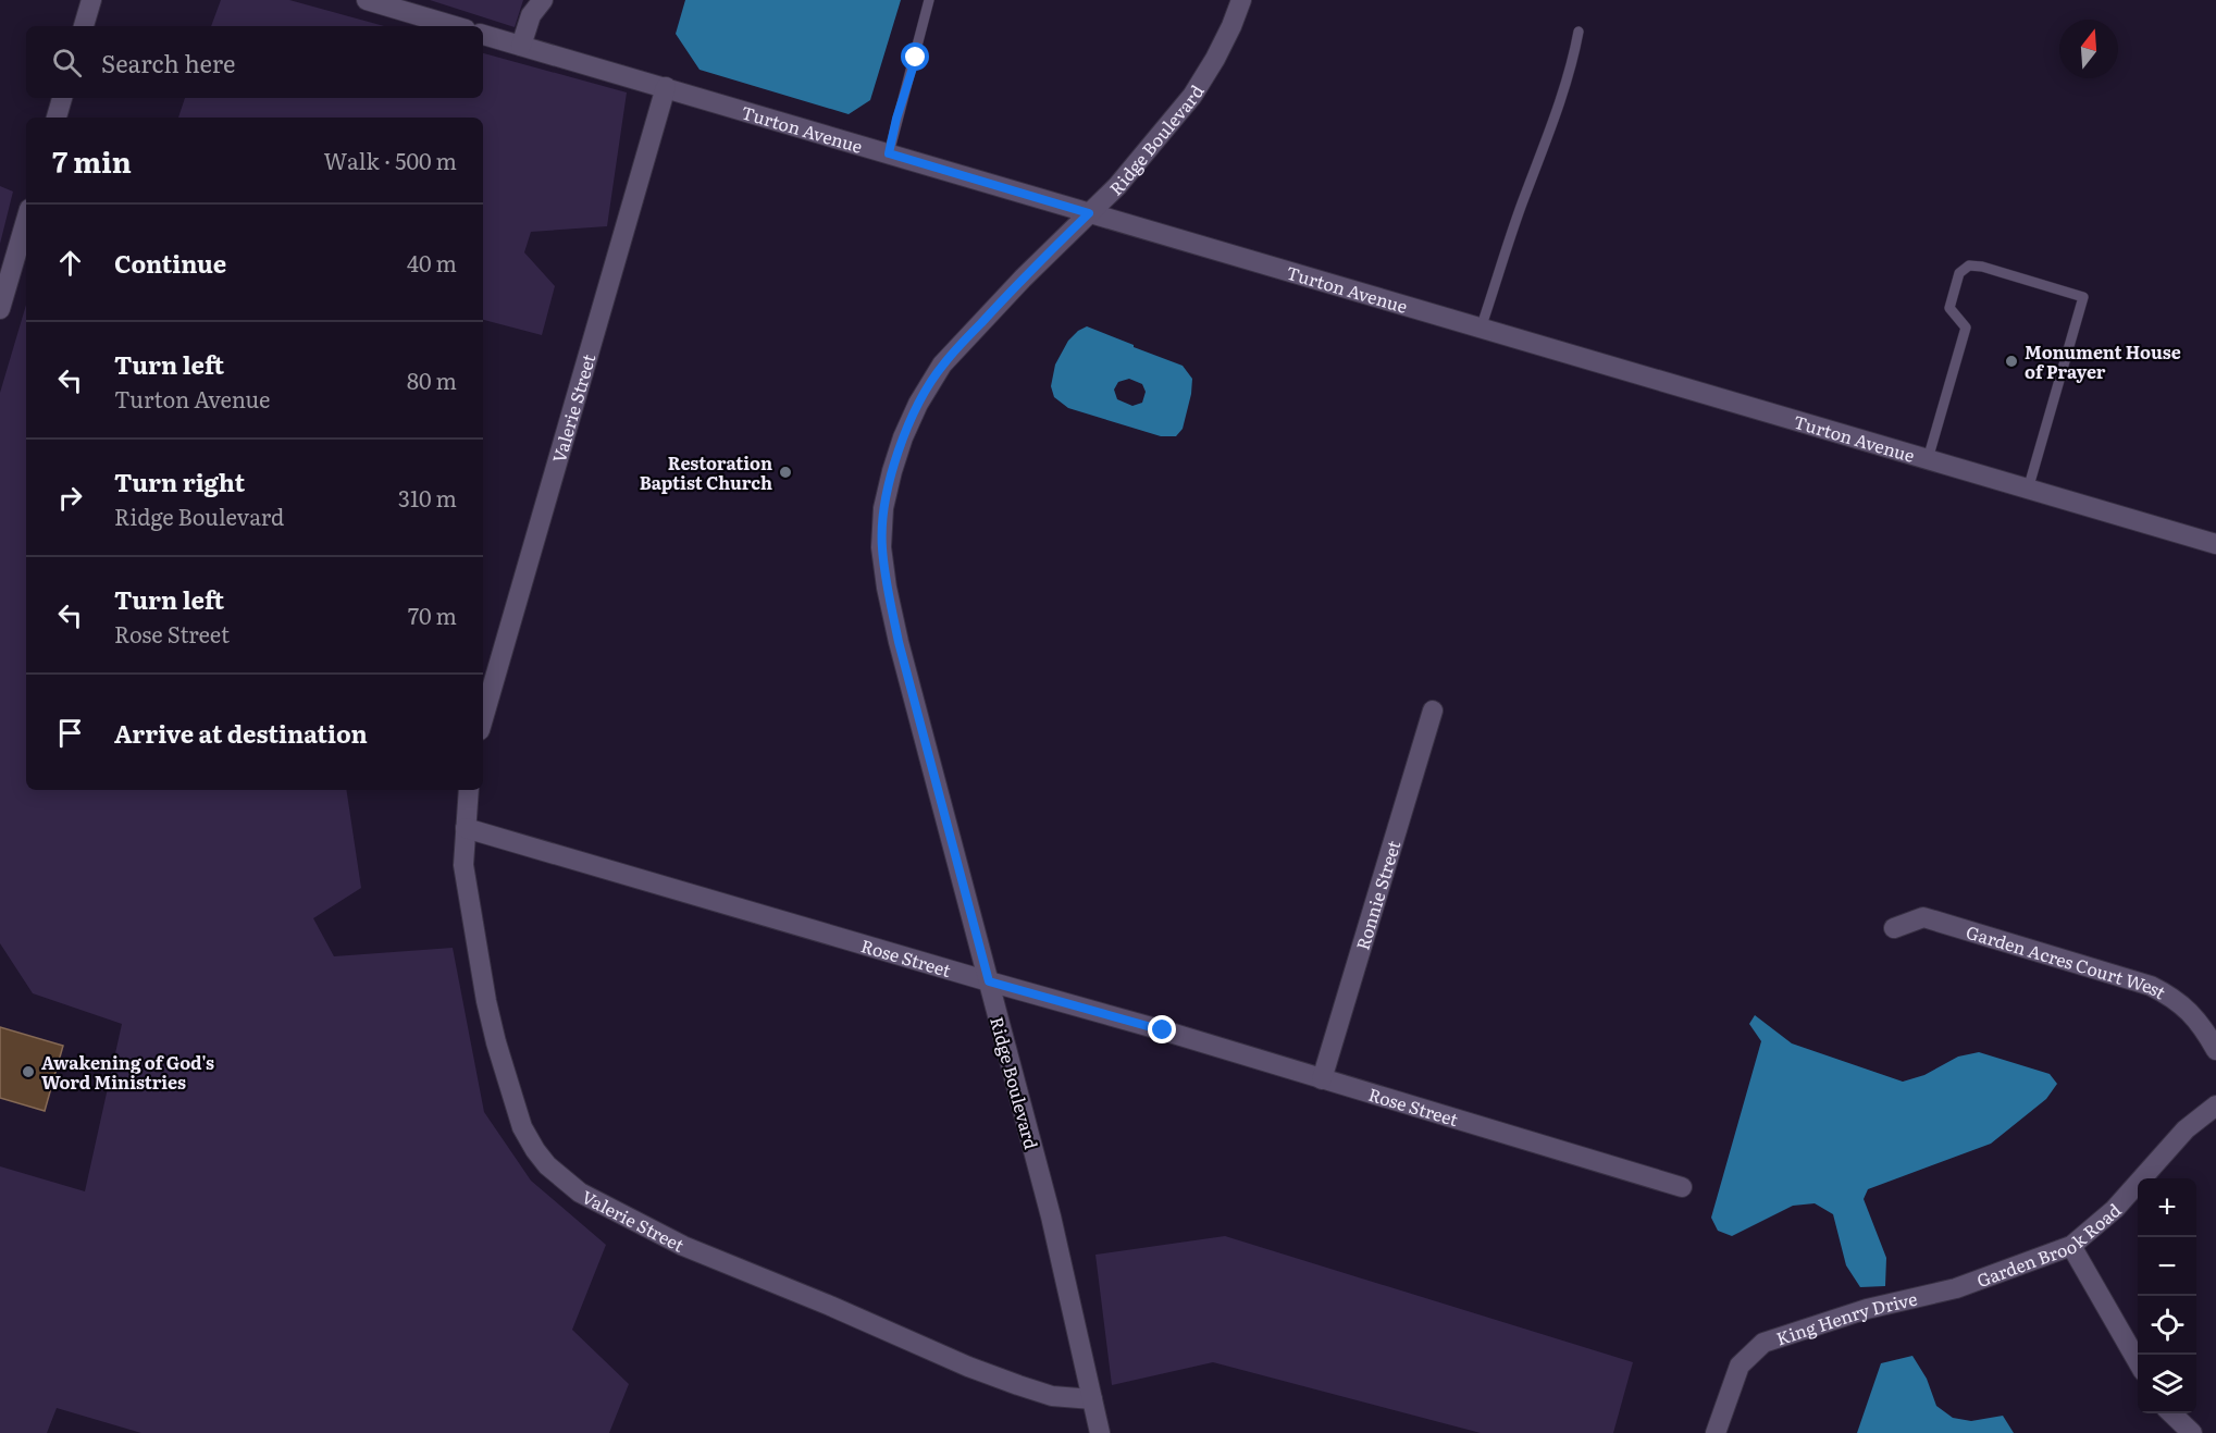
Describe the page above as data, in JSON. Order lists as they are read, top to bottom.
{
  "streets": {
    "street": [
      "Turton Avenue",
      "Ridge Boulevard",
      "Valerie Street",
      "Ronnie Street",
      "Rose Street",
      "Garden Acres Court West",
      "Garden Brook Road",
      "King Henry Drive"
    ]
  },
  "crossings": [
    ["Turton Avenue", "Ridge Boulevard"],
    ["Turton Avenue", "Valerie Street"],
    ["Ridge Boulevard", "Valerie Street"],
    ["Ridge Boulevard", "Rose Street"],
    ["Valerie Street", "Rose Street"],
    ["Ronnie Street", "Rose Street"],
    ["Garden Brook Road", "King Henry Drive"]
  ],
  "places": ["Monument House of Prayer", "Restoration Baptist Church", "Awakening of God's Word Ministries"],
  "north": "top",
  "page": {
    "search": "Search here",
    "heading": ["7 min", "Walk · 500 m"],
    "list": [
      ["Continue", "40 m"],
      ["Turn left", "Turton Avenue", "80 m"],
      ["Turn right", "Ridge Boulevard", "310 m"],
      ["Turn left", "Rose Street", "70 m"],
      "Arrive at destination"
    ],
    "map_buttons": ["+", "−"]
  }
}
